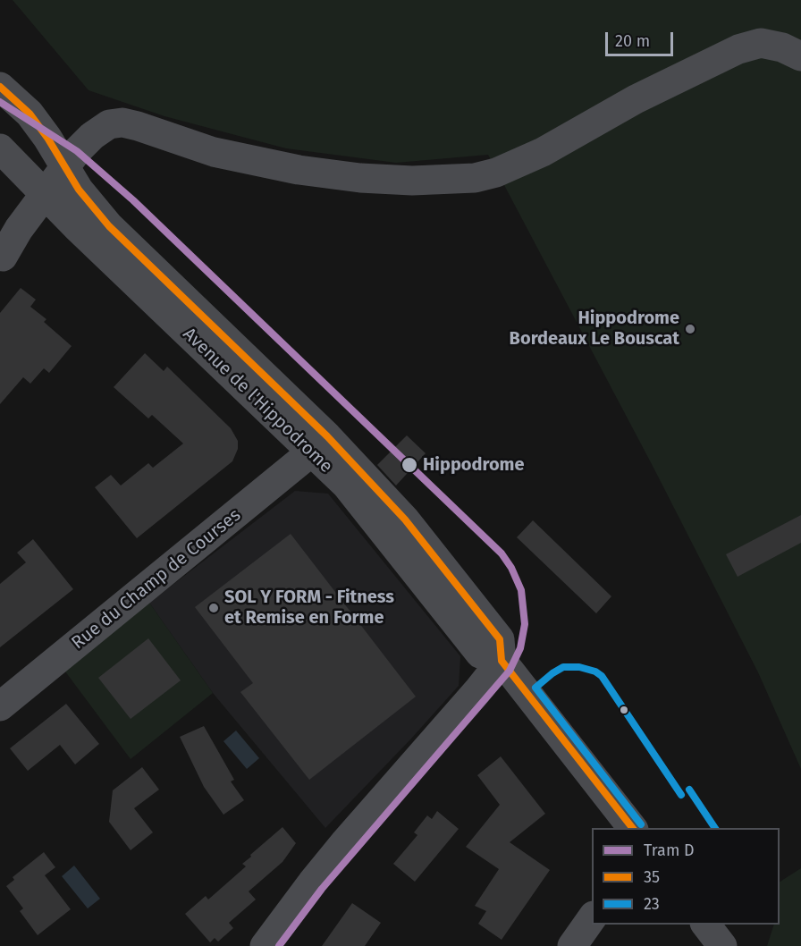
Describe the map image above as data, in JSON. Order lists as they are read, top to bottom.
{
  "streets": {
    "street": ["Avenue de l'Hippodrome", "Rue du Champ de Courses"]
  },
  "crossings": [
    ["Avenue de l'Hippodrome", "Rue du Champ de Courses"]
  ],
  "places": ["Hippodrome Bordeaux Le Bouscat", "Hippodrome", "SOL Y FORM - Fitness et Remise en Forme"],
  "lines": ["transit line 35", "tram line D", "transit line 23"],
  "legend": ["Tram D", "35", "23"],
  "scale_bar": "20 m"
}
